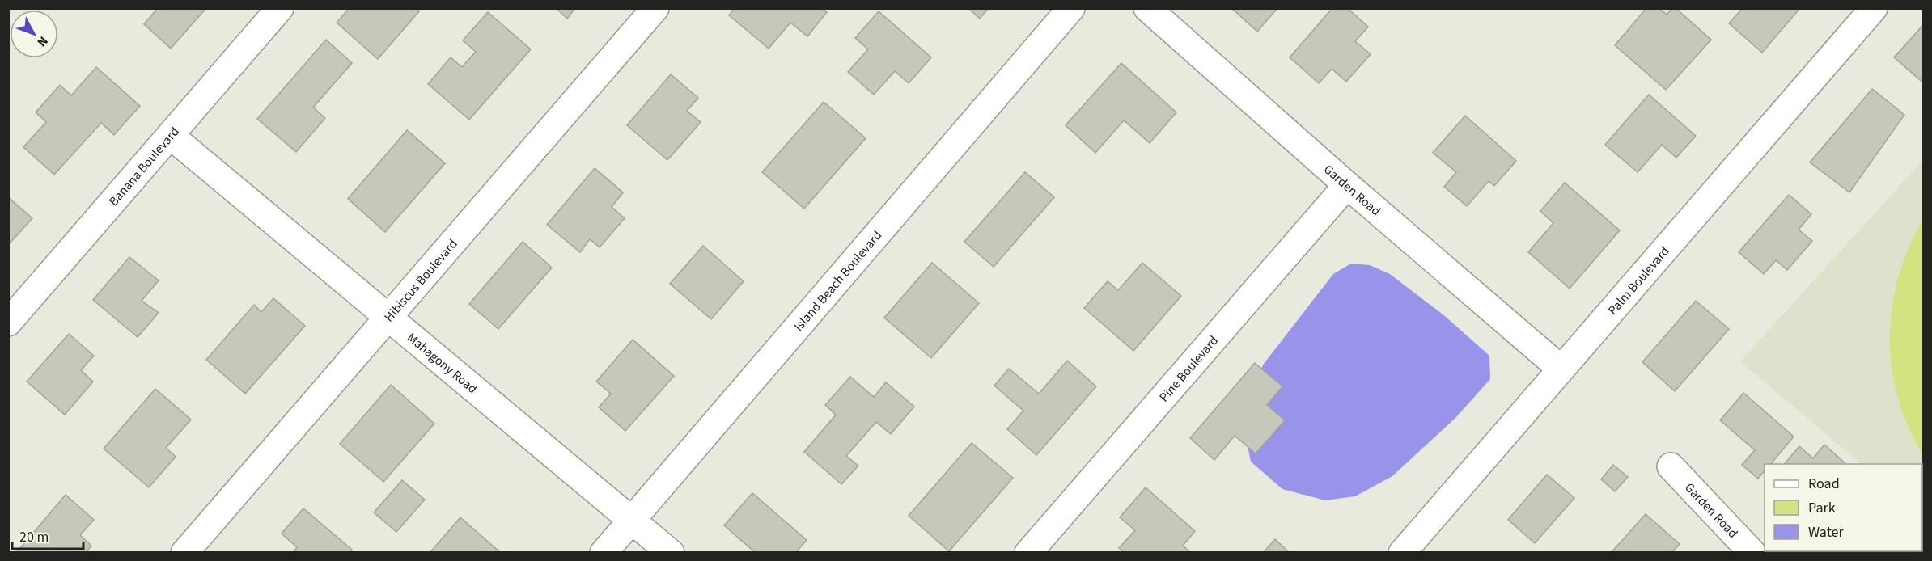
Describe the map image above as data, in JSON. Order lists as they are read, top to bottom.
{
  "streets": {
    "street": [
      "Banana Boulevard",
      "Garden Road",
      "Hibiscus Boulevard",
      "Island Beach Boulevard",
      "Palm Boulevard",
      "Mahagony Road",
      "Pine Boulevard"
    ]
  },
  "crossings": [
    ["Banana Boulevard", "Mahagony Road"],
    ["Garden Road", "Palm Boulevard"],
    ["Garden Road", "Pine Boulevard"],
    ["Hibiscus Boulevard", "Mahagony Road"],
    ["Island Beach Boulevard", "Mahagony Road"]
  ],
  "legend": ["Road", "Park", "Water"],
  "scale_bar": "20 m",
  "north": "bottom right"
}
